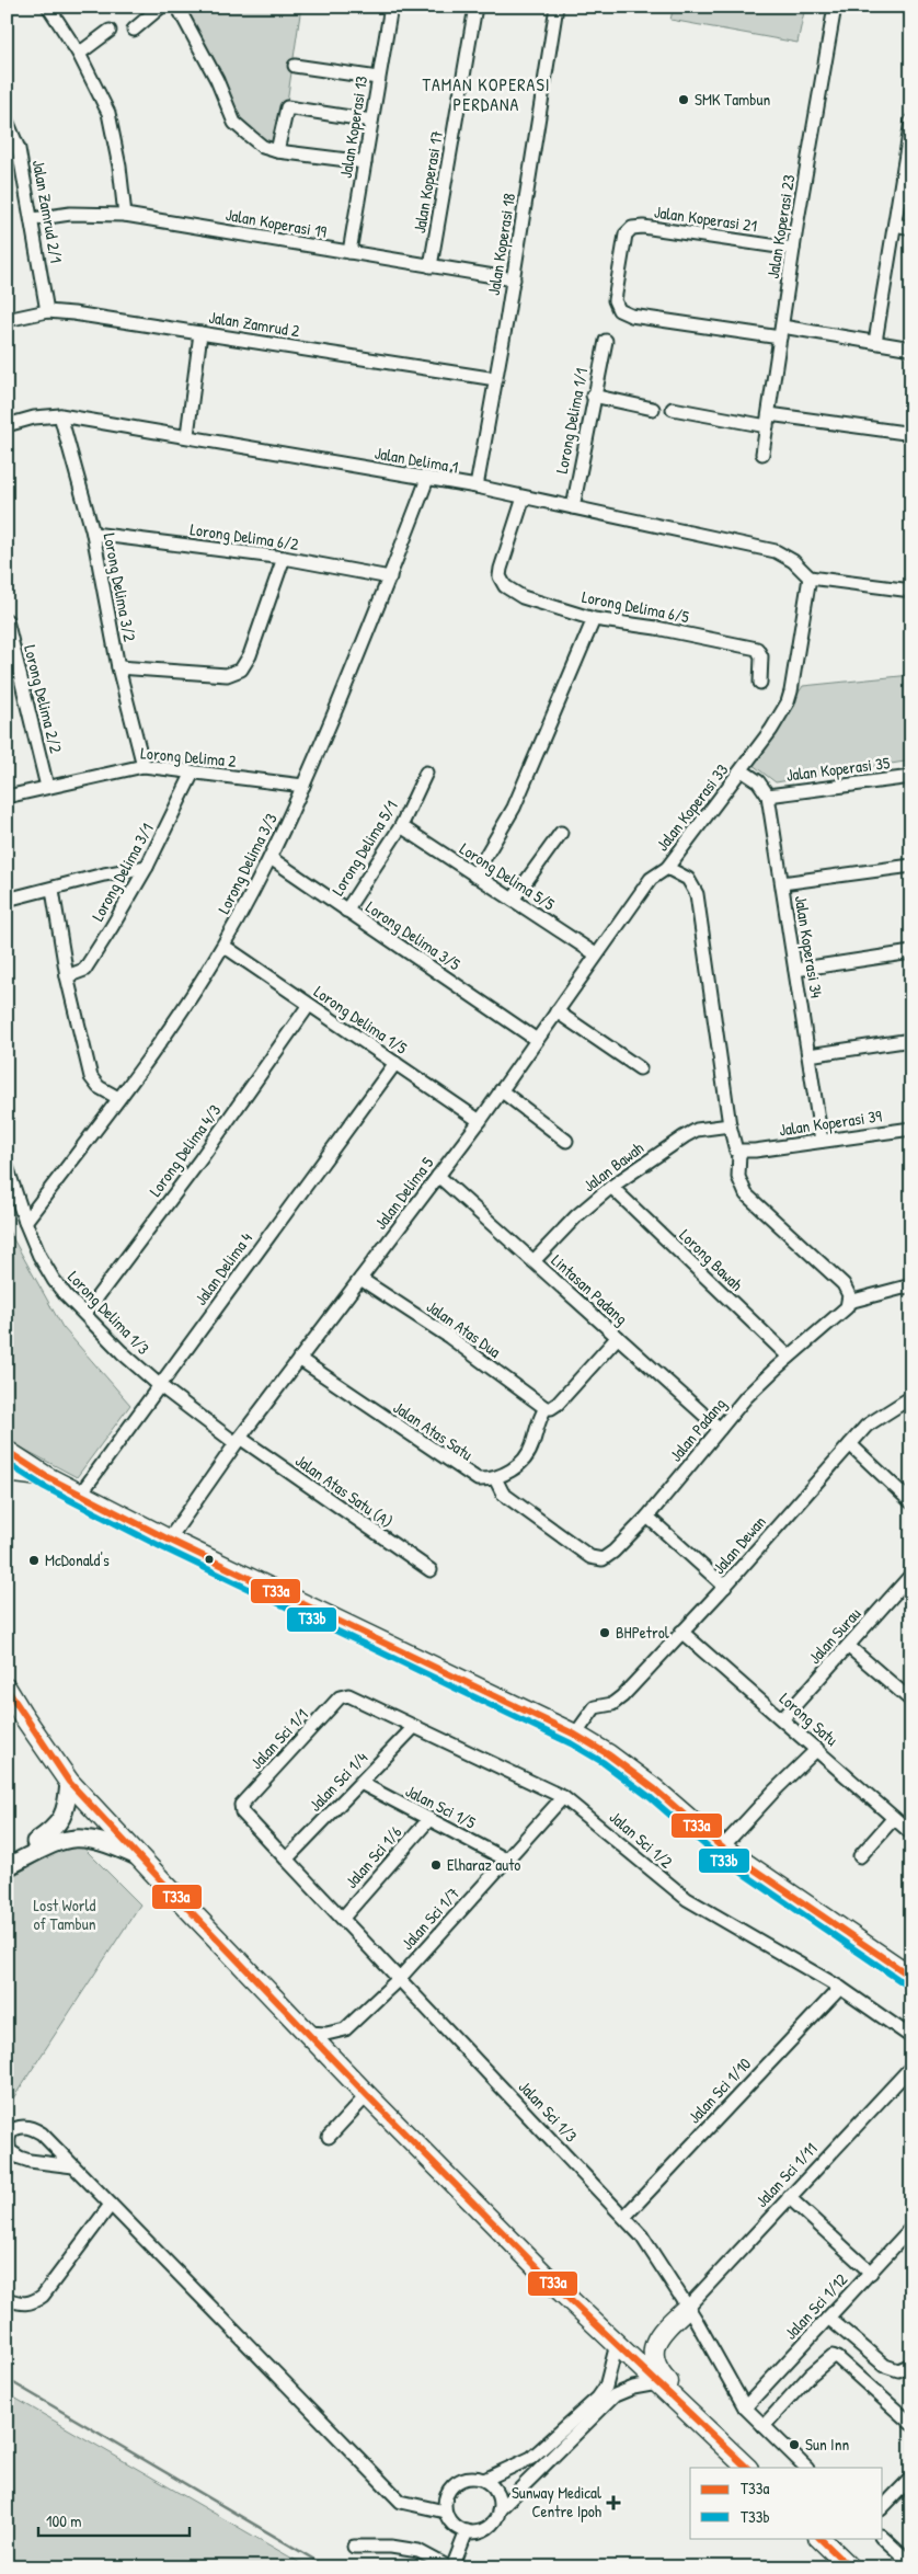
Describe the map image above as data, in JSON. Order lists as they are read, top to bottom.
{
  "streets": {
    "street": [
      "Jalan Koperasi 13",
      "Jalan Koperasi 17",
      "Jalan Zamrud 2/1",
      "Jalan Koperasi 21",
      "Jalan Koperasi 19",
      "Jalan Koperasi 23",
      "Jalan Koperasi 18",
      "Jalan Zamrud 2",
      "Lorong Delima 1/1",
      "Jalan Delima 1",
      "Lorong Delima 6/2",
      "Lorong Delima 3/2",
      "Lorong Delima 6/5",
      "Lorong Delima 2/2",
      "Lorong Delima 2",
      "Jalan Koperasi 35",
      "Jalan Koperasi 33",
      "Lorong Delima 5/1",
      "Lorong Delima 3/3",
      "Lorong Delima 3/1",
      "Lorong Delima 5/5",
      "Lorong Delima 3/5",
      "Jalan Koperasi 34",
      "Lorong Delima 1/5",
      "Jalan Koperasi 39",
      "Lorong Delima 4/3",
      "Jalan Bawah",
      "Jalan Delima 5",
      "Lorong Bawah",
      "Jalan Delima 4",
      "Lintasan Padang",
      "Lorong Delima 1/3",
      "Jalan Atas Dua",
      "Jalan Padang",
      "Jalan Atas Satu",
      "Jalan Atas Satu (A)",
      "Jalan Dewan",
      "Jalan Surau",
      "Lorong Satu",
      "Jalan Sci 1/1",
      "Jalan Sci 1/4",
      "Jalan Sci 1/5",
      "Jalan Sci 1/2",
      "Jalan Sci 1/6",
      "Jalan Sci 1/7",
      "Jalan Sci 1/10",
      "Jalan Sci 1/3",
      "Jalan Sci 1/11",
      "Jalan Sci 1/12"
    ]
  },
  "crossings": [
    ["Jalan Koperasi 13", "Jalan Koperasi 19"],
    ["Jalan Koperasi 17", "Jalan Koperasi 19"],
    ["Jalan Zamrud 2/1", "Jalan Koperasi 19"],
    ["Jalan Zamrud 2/1", "Jalan Zamrud 2"],
    ["Jalan Koperasi 21", "Jalan Koperasi 23"],
    ["Jalan Koperasi 19", "Jalan Koperasi 18"],
    ["Jalan Koperasi 18", "Jalan Zamrud 2"],
    ["Jalan Koperasi 18", "Jalan Delima 1"],
    ["Lorong Delima 1/1", "Jalan Delima 1"],
    ["Jalan Delima 1", "Lorong Delima 3/2"],
    ["Jalan Delima 1", "Lorong Delima 6/5"],
    ["Jalan Delima 1", "Jalan Koperasi 33"],
    ["Jalan Delima 1", "Lorong Delima 3/3"],
    ["Lorong Delima 6/2", "Lorong Delima 3/2"],
    ["Lorong Delima 6/2", "Lorong Delima 3/3"],
    ["Lorong Delima 3/2", "Lorong Delima 2"],
    ["Lorong Delima 2/2", "Lorong Delima 2"],
    ["Lorong Delima 2", "Lorong Delima 3/3"],
    ["Lorong Delima 2", "Lorong Delima 3/1"],
    ["Jalan Koperasi 35", "Jalan Koperasi 34"],
    ["Jalan Koperasi 33", "Jalan Koperasi 39"],
    ["Jalan Koperasi 33", "Jalan Bawah"],
    ["Jalan Koperasi 33", "Jalan Delima 5"],
    ["Jalan Koperasi 33", "Jalan Padang"],
    ["Lorong Delima 5/1", "Lorong Delima 5/5"],
    ["Lorong Delima 5/1", "Lorong Delima 3/5"],
    ["Lorong Delima 3/3", "Lorong Delima 3/5"],
    ["Lorong Delima 3/3", "Lorong Delima 1/5"],
    ["Lorong Delima 3/3", "Lorong Delima 1/3"],
    ["Lorong Delima 5/5", "Jalan Delima 5"],
    ["Lorong Delima 3/5", "Jalan Delima 5"],
    ["Jalan Koperasi 34", "Jalan Koperasi 39"],
    ["Lorong Delima 1/5", "Lorong Delima 4/3"],
    ["Lorong Delima 1/5", "Jalan Delima 5"],
    ["Lorong Delima 1/5", "Jalan Delima 4"],
    ["Lorong Delima 4/3", "Lorong Delima 1/3"],
    ["Jalan Bawah", "Lorong Bawah"],
    ["Jalan Bawah", "Lintasan Padang"],
    ["Jalan Delima 5", "Lintasan Padang"],
    ["Jalan Delima 5", "Lorong Delima 1/3"],
    ["Jalan Delima 5", "Jalan Atas Dua"],
    ["Jalan Delima 5", "Jalan Atas Satu"],
    ["Jalan Delima 5", "Jalan Atas Satu (A)"],
    ["Lorong Bawah", "Jalan Padang"],
    ["Jalan Delima 4", "Lorong Delima 1/3"],
    ["Lintasan Padang", "Jalan Padang"],
    ["Lorong Delima 1/3", "Jalan Atas Satu (A)"],
    ["Jalan Padang", "Jalan Atas Satu"],
    ["Jalan Dewan", "Lorong Satu"],
    ["Jalan Surau", "Lorong Satu"],
    ["Jalan Sci 1/1", "Jalan Sci 1/2"],
    ["Jalan Sci 1/1", "Jalan Sci 1/3"],
    ["Jalan Sci 1/4", "Jalan Sci 1/5"],
    ["Jalan Sci 1/4", "Jalan Sci 1/2"],
    ["Jalan Sci 1/4", "Jalan Sci 1/3"],
    ["Jalan Sci 1/5", "Jalan Sci 1/6"],
    ["Jalan Sci 1/5", "Jalan Sci 1/7"],
    ["Jalan Sci 1/2", "Jalan Sci 1/7"],
    ["Jalan Sci 1/2", "Jalan Sci 1/10"],
    ["Jalan Sci 1/6", "Jalan Sci 1/3"],
    ["Jalan Sci 1/7", "Jalan Sci 1/3"],
    ["Jalan Sci 1/10", "Jalan Sci 1/3"],
    ["Jalan Sci 1/3", "Jalan Sci 1/11"],
    ["Jalan Sci 1/3", "Jalan Sci 1/12"]
  ],
  "districts": ["TAMAN KOPERASI PERDANA"],
  "parks": ["Lost World of Tambun"],
  "places": {
    "other": [
      "SMK Tambun",
      "McDonald's",
      "BHPetrol",
      "Elharaz auto",
      "Sun Inn"
    ],
    "health": ["Sunway Medical Centre Ipoh"]
  },
  "lines": ["transit line T33a", "transit line T33b"],
  "legend": ["T33a", "T33b"],
  "scale_bar": "100 m"
}
